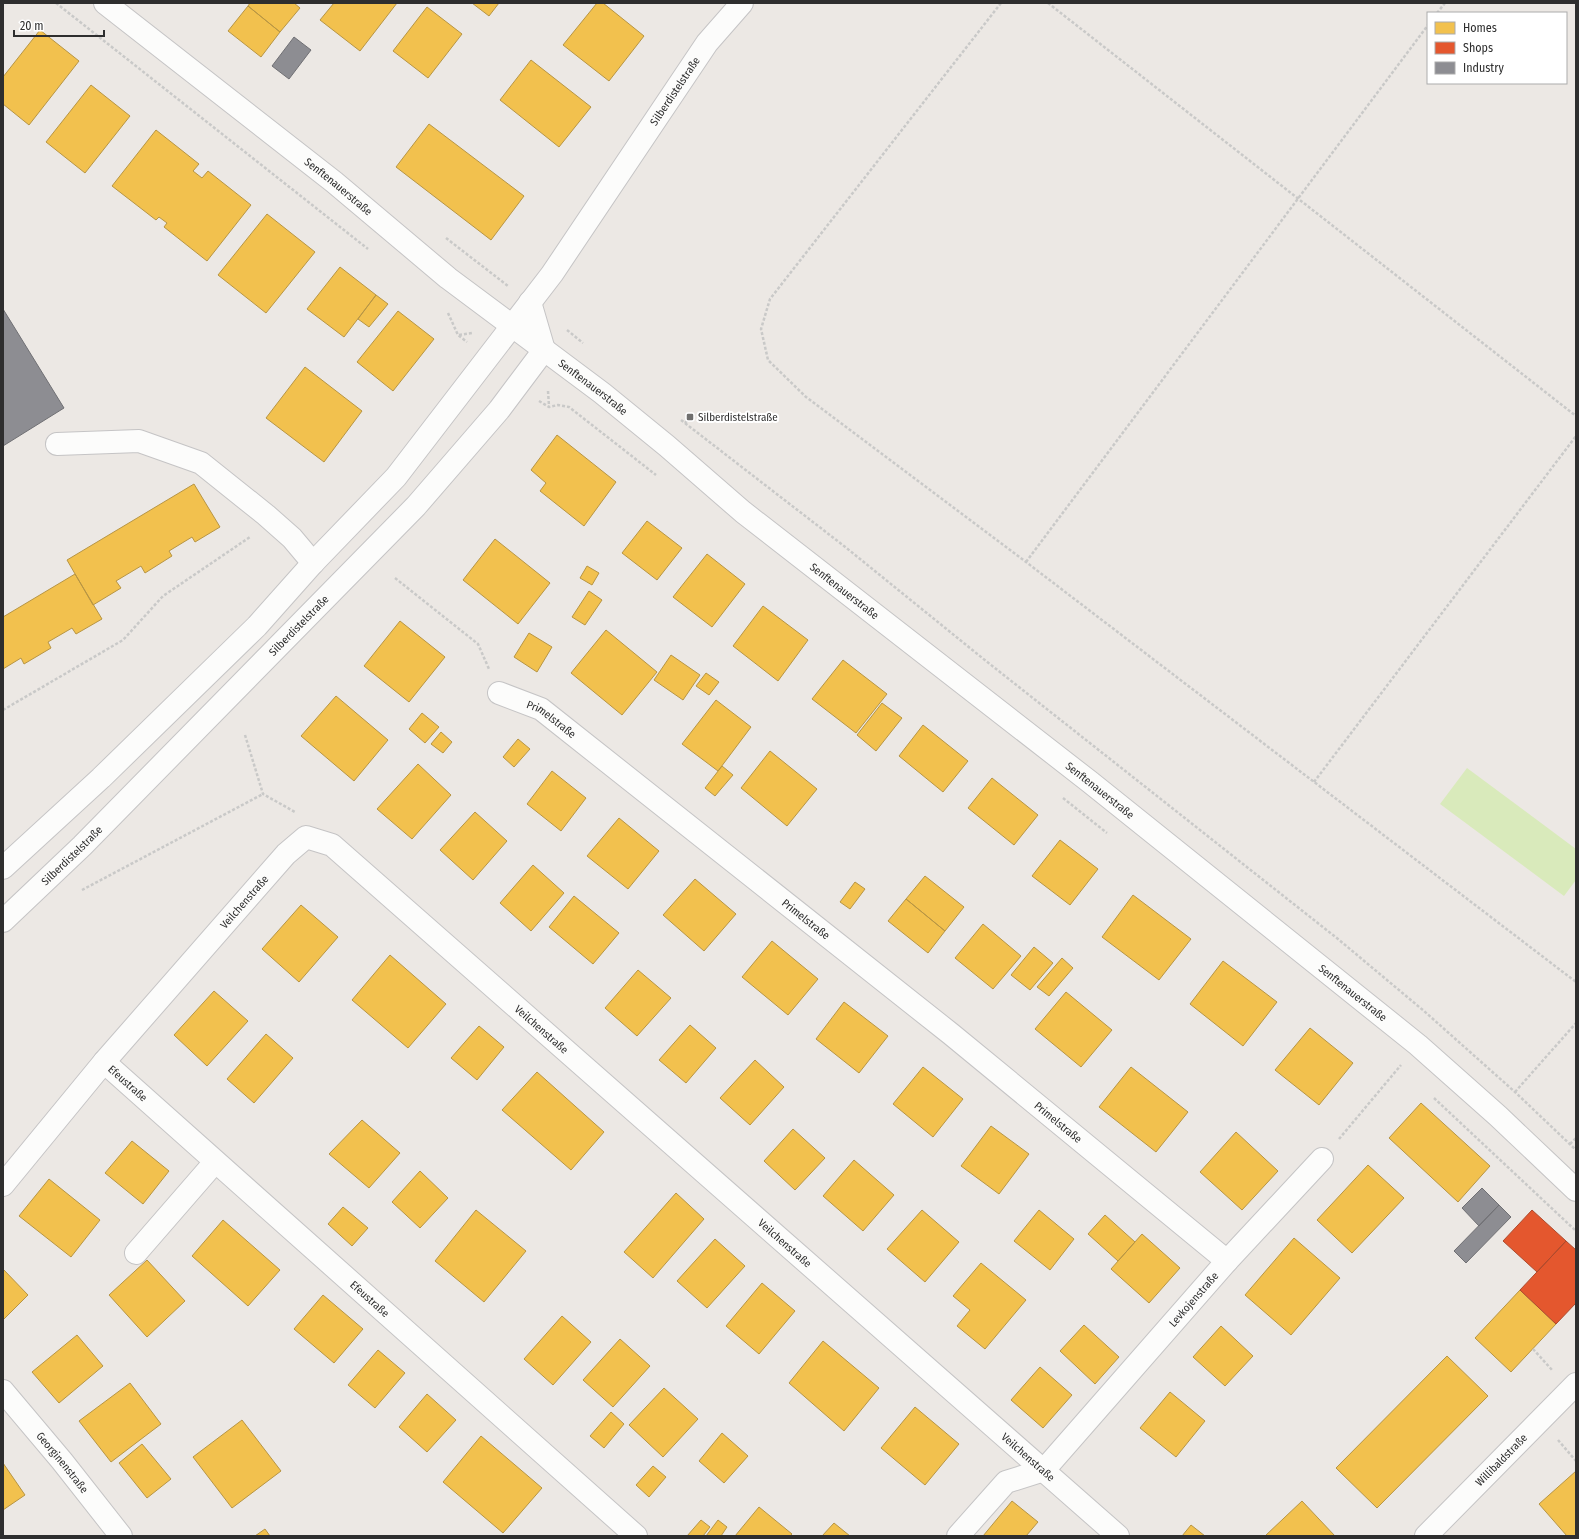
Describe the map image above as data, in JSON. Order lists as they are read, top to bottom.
{
  "streets": {
    "street": [
      "Silberdistelstraße",
      "Senftenauerstraße",
      "Primelstraße",
      "Veilchenstraße",
      "Efeustraße",
      "Levkojenstraße",
      "Willibaldstraße",
      "Georginenstraße"
    ]
  },
  "crossings": [
    ["Silberdistelstraße", "Senftenauerstraße"],
    ["Primelstraße", "Levkojenstraße"],
    ["Veilchenstraße", "Efeustraße"],
    ["Veilchenstraße", "Levkojenstraße"]
  ],
  "places": {
    "transit": ["Silberdistelstraße"]
  },
  "legend": ["Homes", "Shops", "Industry"],
  "scale_bar": "20 m"
}
